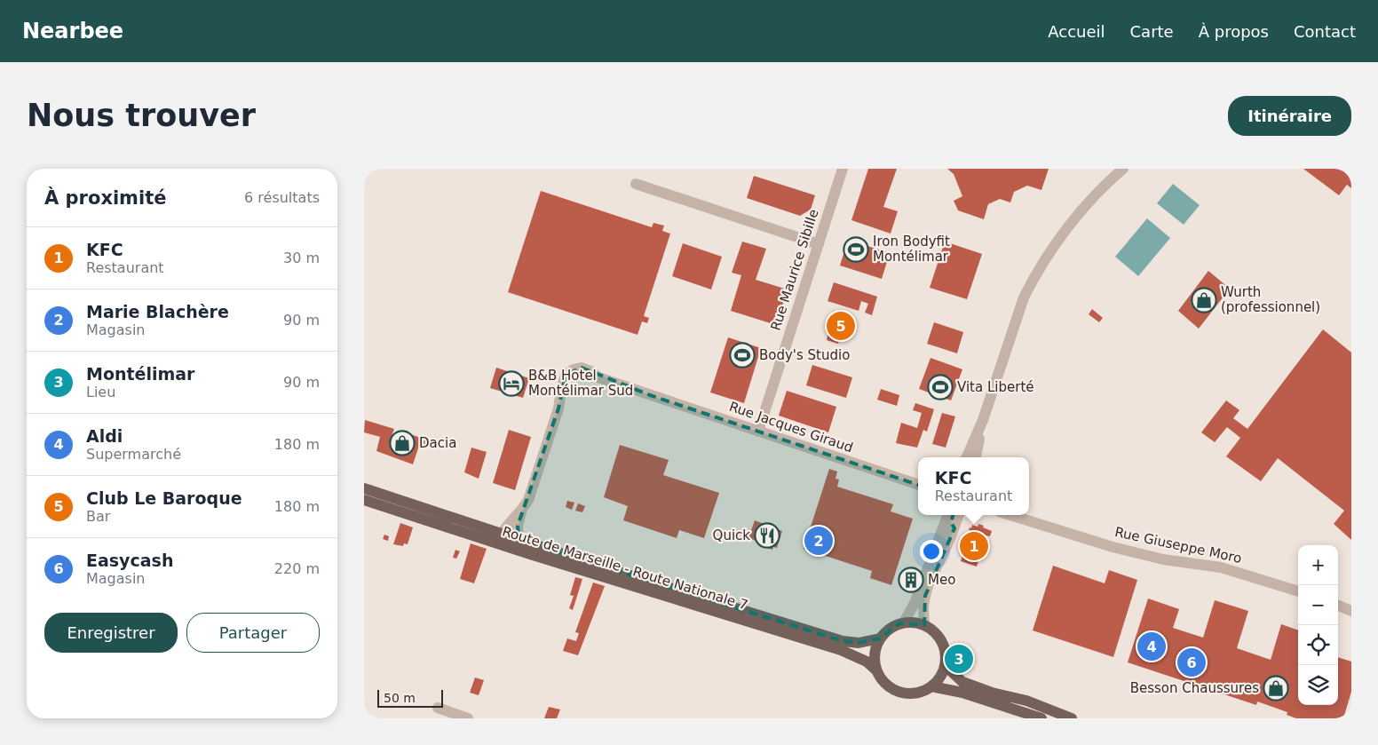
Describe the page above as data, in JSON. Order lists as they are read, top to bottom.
{
  "streets": {
    "main road": ["Route de Marseille - Route Nationale 7"],
    "street": ["Rue Maurice Sibille", "Rue Jacques Giraud", "Rue Giuseppe Moro"]
  },
  "crossings": [
    ["Rue Maurice Sibille", "Rue Jacques Giraud"]
  ],
  "places": {
    "sports": ["Iron Bodyfit Montélimar", "Body's Studio", "Vita Liberté"],
    "shop": ["Wurth (professionnel)", "Dacia", "Besson Chaussures"],
    "hotel": ["B&B Hotel Montélimar Sud"],
    "restaurant": ["Quick"],
    "building": ["Meo"]
  },
  "scale_bar": "50 m",
  "page": {
    "header": "Nearbee",
    "nav": [
      "Accueil",
      "Carte",
      "À propos",
      "Contact"
    ],
    "buttons": [
      "Itinéraire",
      ["Enregistrer", "Partager"]
    ],
    "title": "Nous trouver",
    "heading": ["À proximité", "6 résultats"],
    "list": [
      {
        "mark": "1",
        "name": "KFC",
        "note": "Restaurant",
        "value": "30 m"
      },
      {
        "mark": "2",
        "name": "Marie Blachère",
        "note": "Magasin",
        "value": "90 m"
      },
      {
        "mark": "3",
        "name": "Montélimar",
        "note": "Lieu",
        "value": "90 m"
      },
      {
        "mark": "4",
        "name": "Aldi",
        "note": "Supermarché",
        "value": "180 m"
      },
      {
        "mark": "5",
        "name": "Club Le Baroque",
        "note": "Bar",
        "value": "180 m"
      },
      {
        "mark": "6",
        "name": "Easycash",
        "note": "Magasin",
        "value": "220 m"
      }
    ],
    "pins": [
      "5",
      "2",
      "1",
      "4",
      "3",
      "6"
    ],
    "popup": ["KFC", "Restaurant"],
    "map_buttons": ["+", "−"],
    "scale": "50 m"
  }
}
